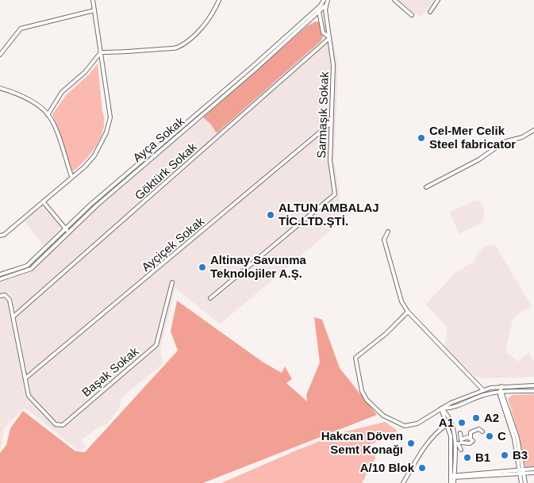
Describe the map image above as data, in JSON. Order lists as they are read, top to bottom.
{
  "streets": {
    "street": [
      "Sarmaşık Sokak",
      "Ayça Sokak",
      "Göktürk Sokak",
      "Ayçiçek Sokak",
      "Başak Sokak"
    ]
  },
  "crossings": [
    ["Sarmaşık Sokak", "Ayça Sokak"],
    ["Sarmaşık Sokak", "Göktürk Sokak"],
    ["Sarmaşık Sokak", "Ayçiçek Sokak"],
    ["Ayçiçek Sokak", "Başak Sokak"]
  ],
  "places": [
    "Cel-Mer Celik Steel fabricator",
    "ALTUN AMBALAJ TİC.LTD.ŞTİ.",
    "Altinay Savunma Teknolojiler A.Ş.",
    "A2",
    "A1",
    "C",
    "Hakcan Döven Semt Konağı",
    "B3",
    "B1",
    "A/10 Blok"
  ]
}
